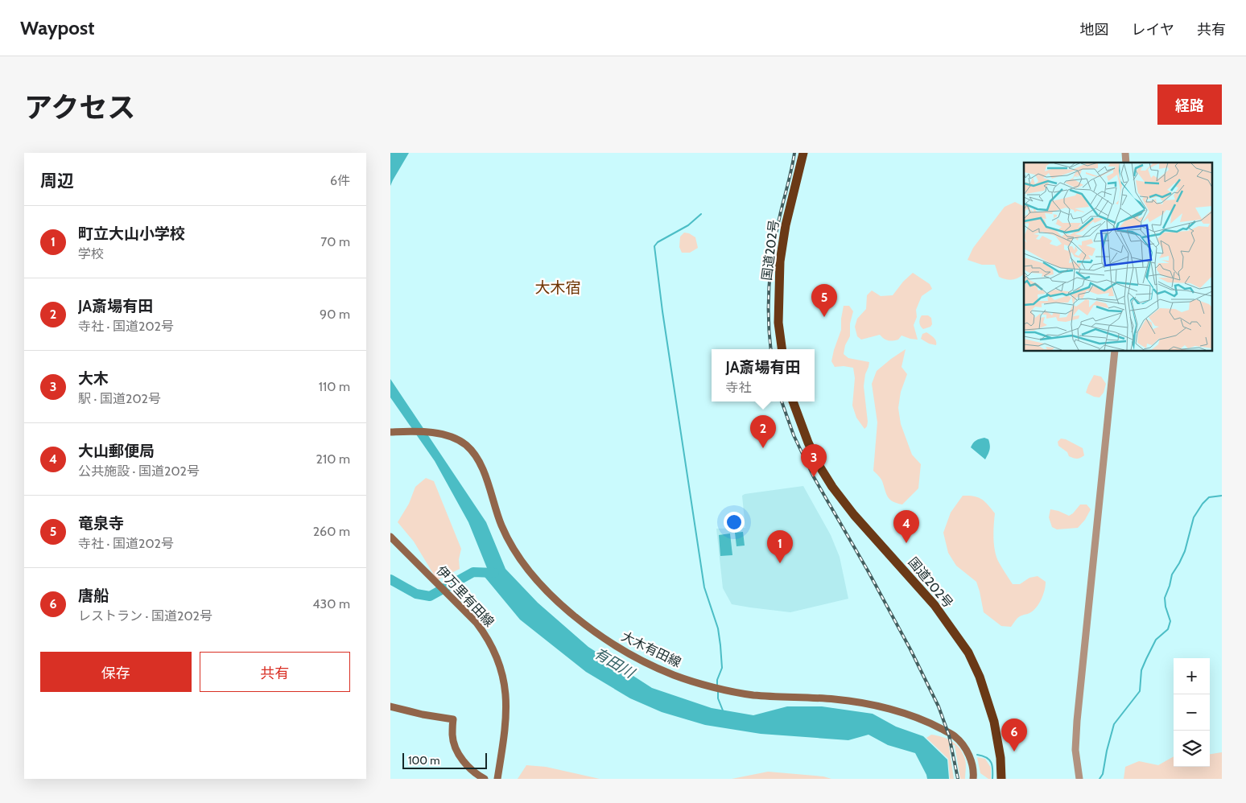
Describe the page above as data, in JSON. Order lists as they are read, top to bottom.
{
  "streets": {
    "highway": ["国道202号"],
    "main road": ["伊万里有田線", "大木有田線"]
  },
  "districts": ["大木宿"],
  "water": ["有田川"],
  "scale_bar": "100 m",
  "page": {
    "header": "Waypost",
    "nav": ["地図", "レイヤ", "共有"],
    "title": "アクセス",
    "buttons": [
      "経路",
      ["保存", "共有"]
    ],
    "heading": ["周辺", "6件"],
    "list": [
      {
        "mark": "1",
        "name": "町立大山小学校",
        "note": "学校",
        "value": "70 m"
      },
      {
        "mark": "2",
        "name": "JA斎場有田",
        "note": "寺社 · 国道202号",
        "value": "90 m"
      },
      {
        "mark": "3",
        "name": "大木",
        "note": "駅 · 国道202号",
        "value": "110 m"
      },
      {
        "mark": "4",
        "name": "大山郵便局",
        "note": "公共施設 · 国道202号",
        "value": "210 m"
      },
      {
        "mark": "5",
        "name": "竜泉寺",
        "note": "寺社 · 国道202号",
        "value": "260 m"
      },
      {
        "mark": "6",
        "name": "唐船",
        "note": "レストラン · 国道202号",
        "value": "430 m"
      }
    ],
    "pins": [
      "5",
      "2",
      "3",
      "4",
      "1",
      "6"
    ],
    "popup": ["JA斎場有田", "寺社"],
    "map_buttons": ["+", "−"],
    "scale": "100 m"
  }
}
